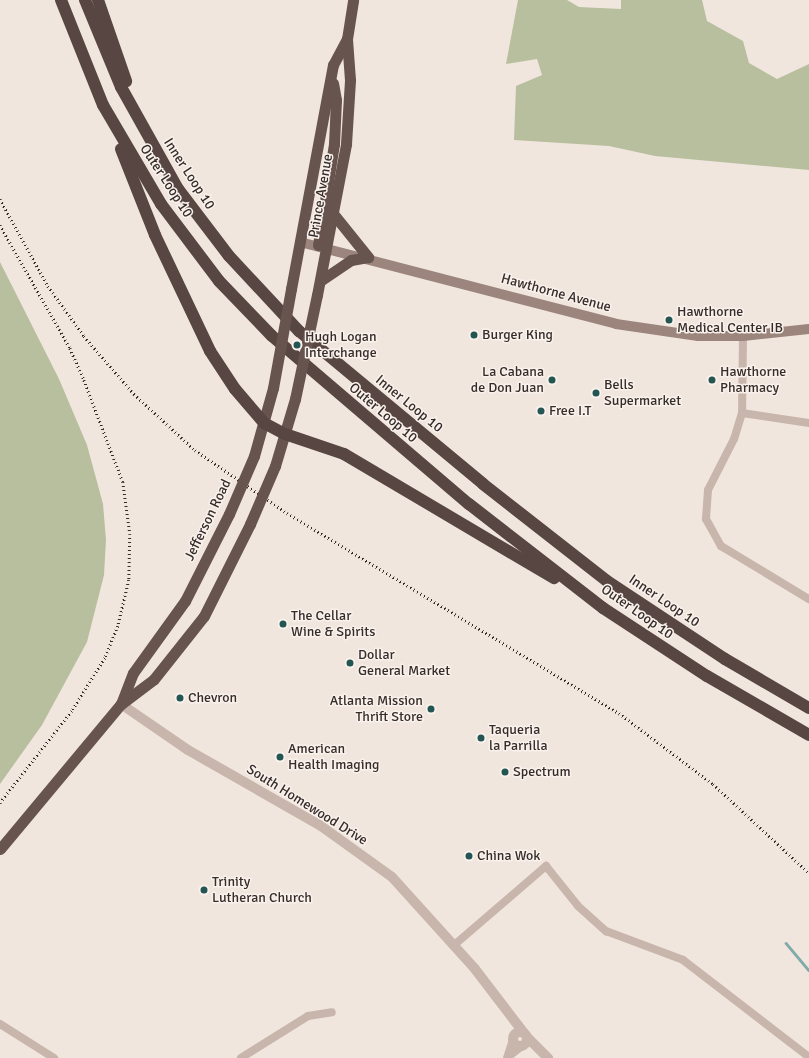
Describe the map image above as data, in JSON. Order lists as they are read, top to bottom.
{
  "streets": {
    "highway": [
      "Inner Loop 10",
      "Outer Loop 10",
      "Prince Avenue",
      "Jefferson Road"
    ],
    "main road": ["Hawthorne Avenue"],
    "street": ["South Homewood Drive"]
  },
  "crossings": [
    ["Prince Avenue", "Hawthorne Avenue"],
    ["Prince Avenue", "Jefferson Road"],
    ["Jefferson Road", "South Homewood Drive"]
  ],
  "places": [
    "Hawthorne Medical Center IB",
    "Burger King",
    "Hugh Logan Interchange",
    "La Cabana de Don Juan",
    "Hawthorne Pharmacy",
    "Bells Supermarket",
    "Free I.T",
    "The Cellar Wine & Spirits",
    "Dollar General Market",
    "Chevron",
    "Atlanta Mission Thrift Store",
    "Taqueria la Parrilla",
    "American Health Imaging",
    "Spectrum",
    "China Wok",
    "Trinity Lutheran Church"
  ]
}
